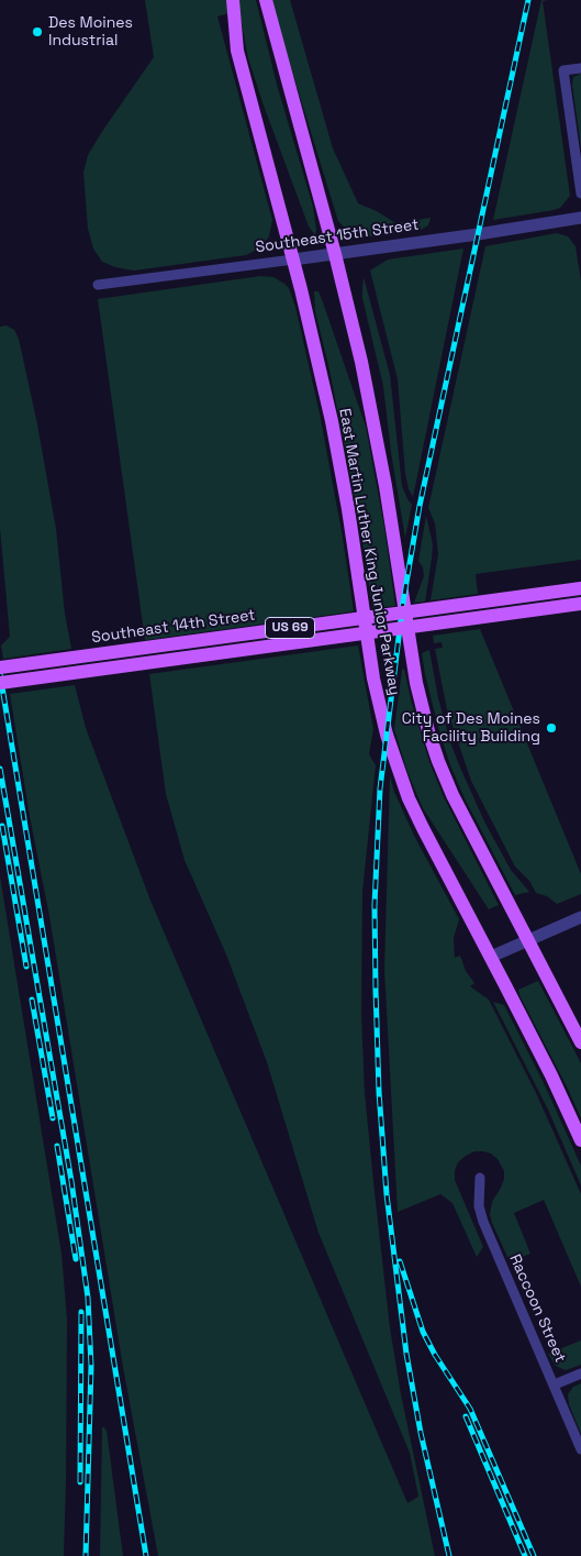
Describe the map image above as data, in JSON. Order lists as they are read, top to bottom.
{
  "streets": {
    "main road": ["East Martin Luther King Junior Parkway", "Southeast 14th Street", "US 69"],
    "street": ["Southeast 15th Street", "Raccoon Street"]
  },
  "crossings": [
    ["Southeast 15th Street", "East Martin Luther King Junior Parkway"]
  ],
  "places": ["Des Moines Industrial", "City of Des Moines Facility Building"]
}
